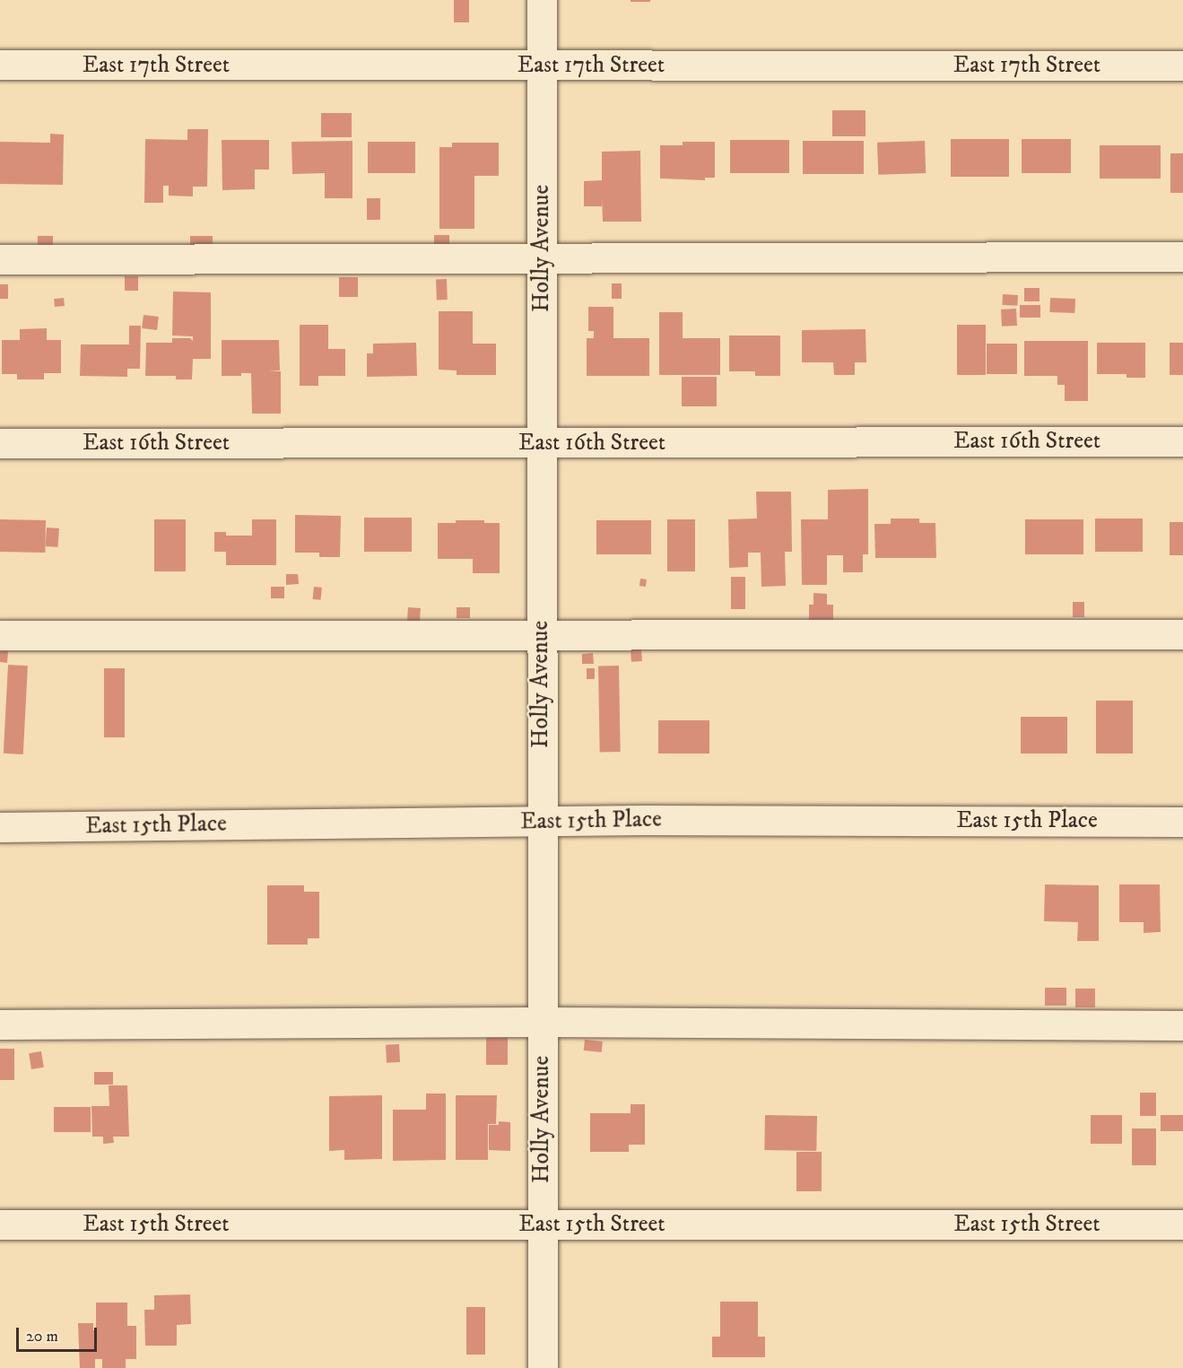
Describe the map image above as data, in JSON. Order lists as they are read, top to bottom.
{
  "streets": {
    "street": [
      "East 17th Street",
      "Holly Avenue",
      "East 16th Street",
      "East 15th Place",
      "East 15th Street"
    ]
  },
  "crossings": [
    ["East 17th Street", "Holly Avenue"],
    ["Holly Avenue", "East 16th Street"],
    ["Holly Avenue", "East 15th Place"],
    ["Holly Avenue", "East 15th Street"]
  ],
  "scale_bar": "20 m"
}
